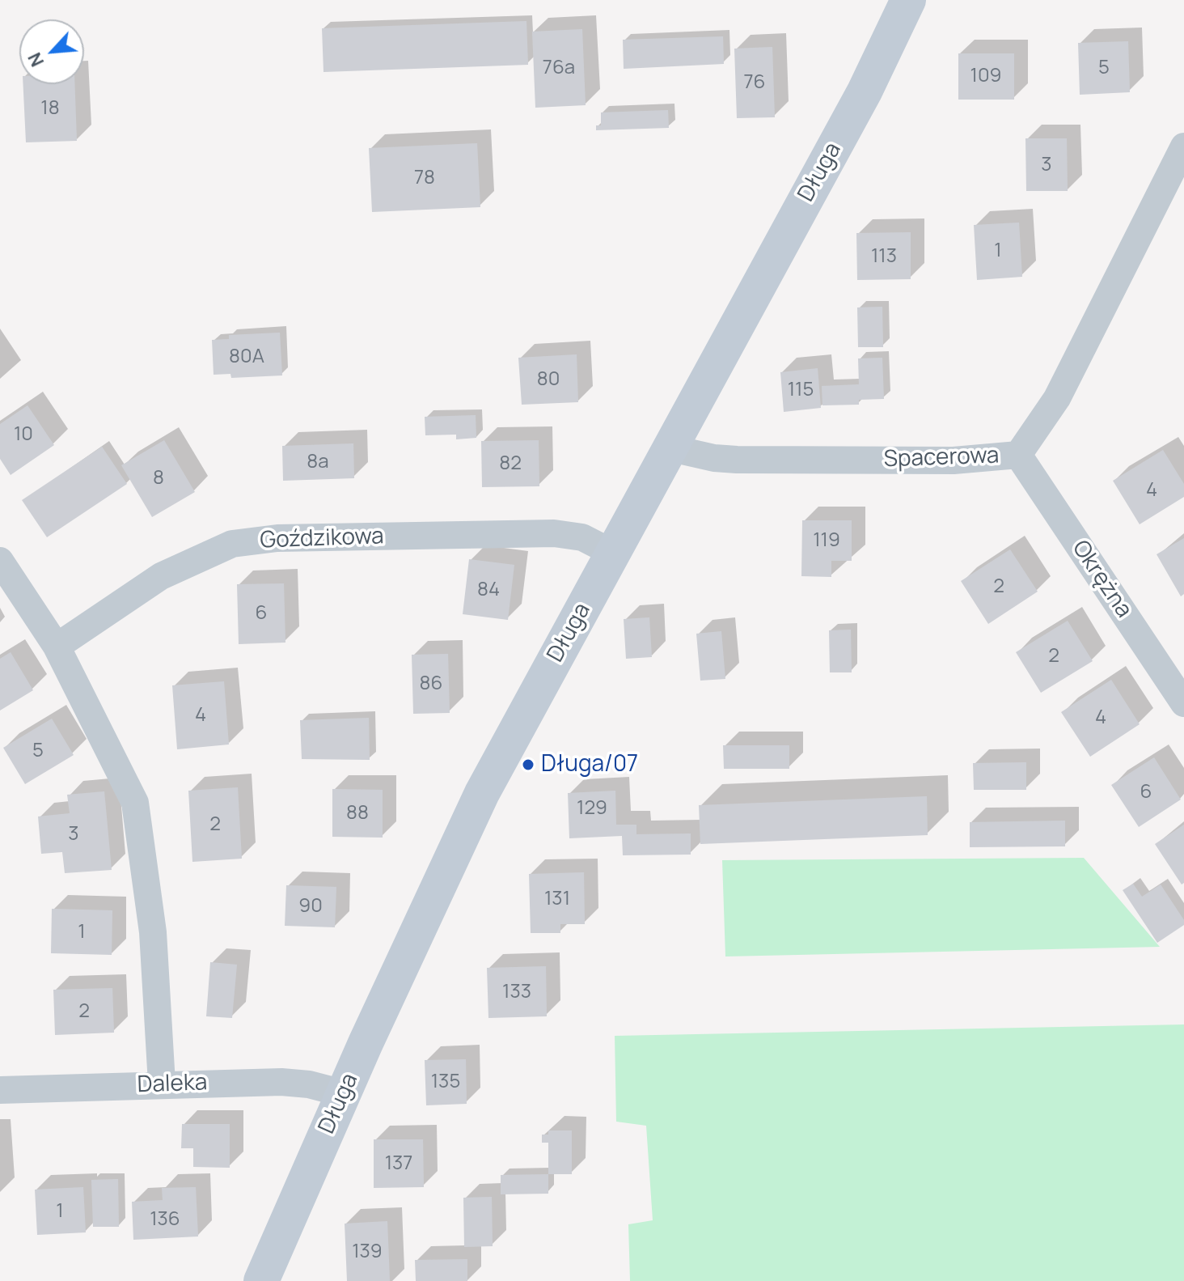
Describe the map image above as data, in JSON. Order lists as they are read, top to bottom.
{
  "streets": {
    "street": [
      "Długa",
      "Spacerowa",
      "Goździkowa",
      "Okrężna",
      "Daleka"
    ]
  },
  "crossings": [
    ["Długa", "Spacerowa"],
    ["Długa", "Goździkowa"],
    ["Długa", "Daleka"],
    ["Spacerowa", "Okrężna"]
  ],
  "places": ["Długa/07"],
  "house_numbers": [
    "76a",
    "5",
    "109",
    "76",
    "18",
    "3",
    "78",
    "1",
    "113",
    "80A",
    "80",
    "115",
    "10",
    "8a",
    "82",
    "8",
    "4",
    "119",
    "2",
    "84",
    "6",
    "2",
    "86",
    "4",
    "4",
    "5",
    "6",
    "129",
    "88",
    "2",
    "3",
    "131",
    "90",
    "1",
    "133",
    "2",
    "135",
    "137",
    "1",
    "136",
    "139"
  ],
  "north": "bottom left"
}
